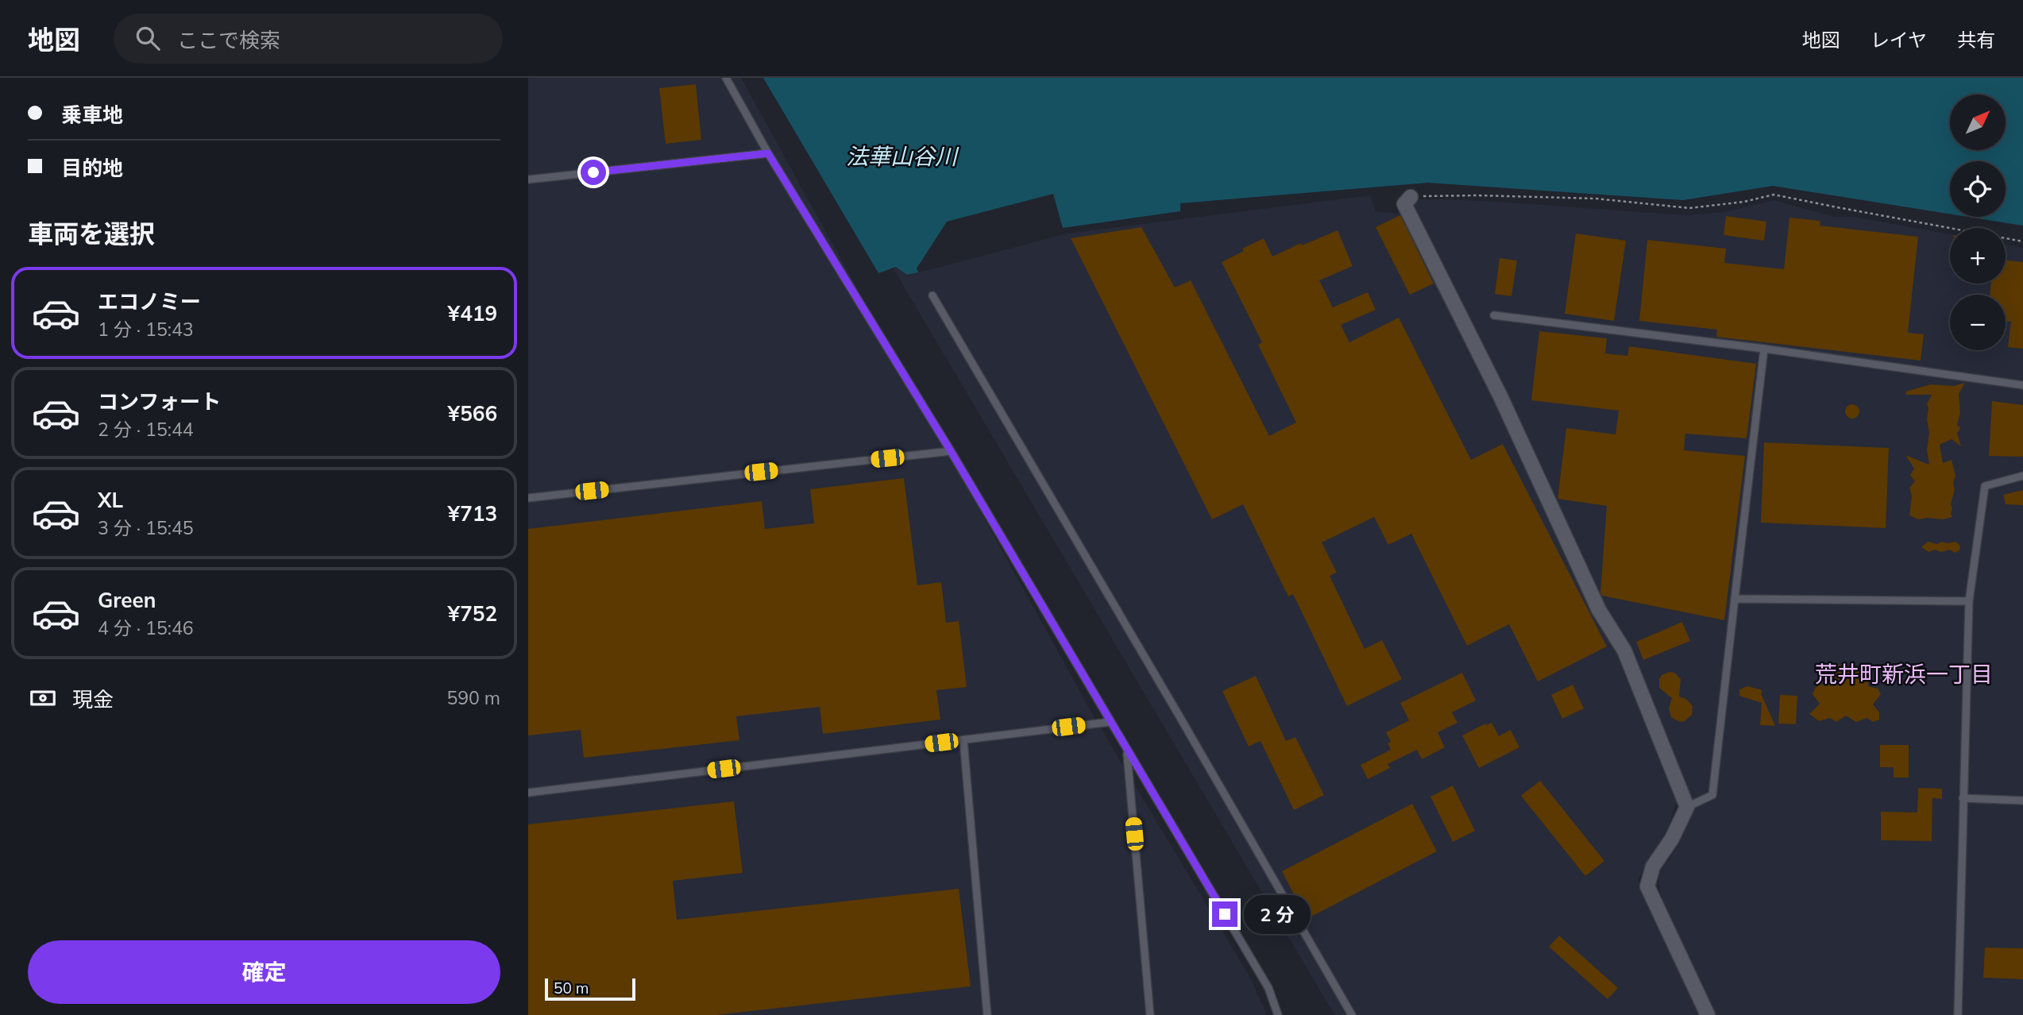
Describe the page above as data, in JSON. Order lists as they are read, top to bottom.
{
  "districts": ["荒井町新浜一丁目"],
  "water": ["法華山谷川"],
  "scale_bar": "50 m",
  "north": "top right",
  "page": {
    "header": "地図",
    "search": "ここで検索",
    "nav": ["地図", "レイヤ", "共有"],
    "banner": ["乗車地", "目的地"],
    "map_buttons": ["+", "−"],
    "heading": "車両を選択",
    "list": [
      {
        "name": "エコノミー",
        "note": "1 分 · 15:43",
        "value": "¥419"
      },
      {
        "name": "コンフォート",
        "note": "2 分 · 15:44",
        "value": "¥566"
      },
      {
        "name": "XL",
        "note": "3 分 · 15:45",
        "value": "¥713"
      },
      {
        "name": "Green",
        "note": "4 分 · 15:46",
        "value": "¥752"
      }
    ],
    "pay": ["現金", "590 m"],
    "bubble": "2 分",
    "buttons": "確定",
    "scale": "50 m"
  }
}
